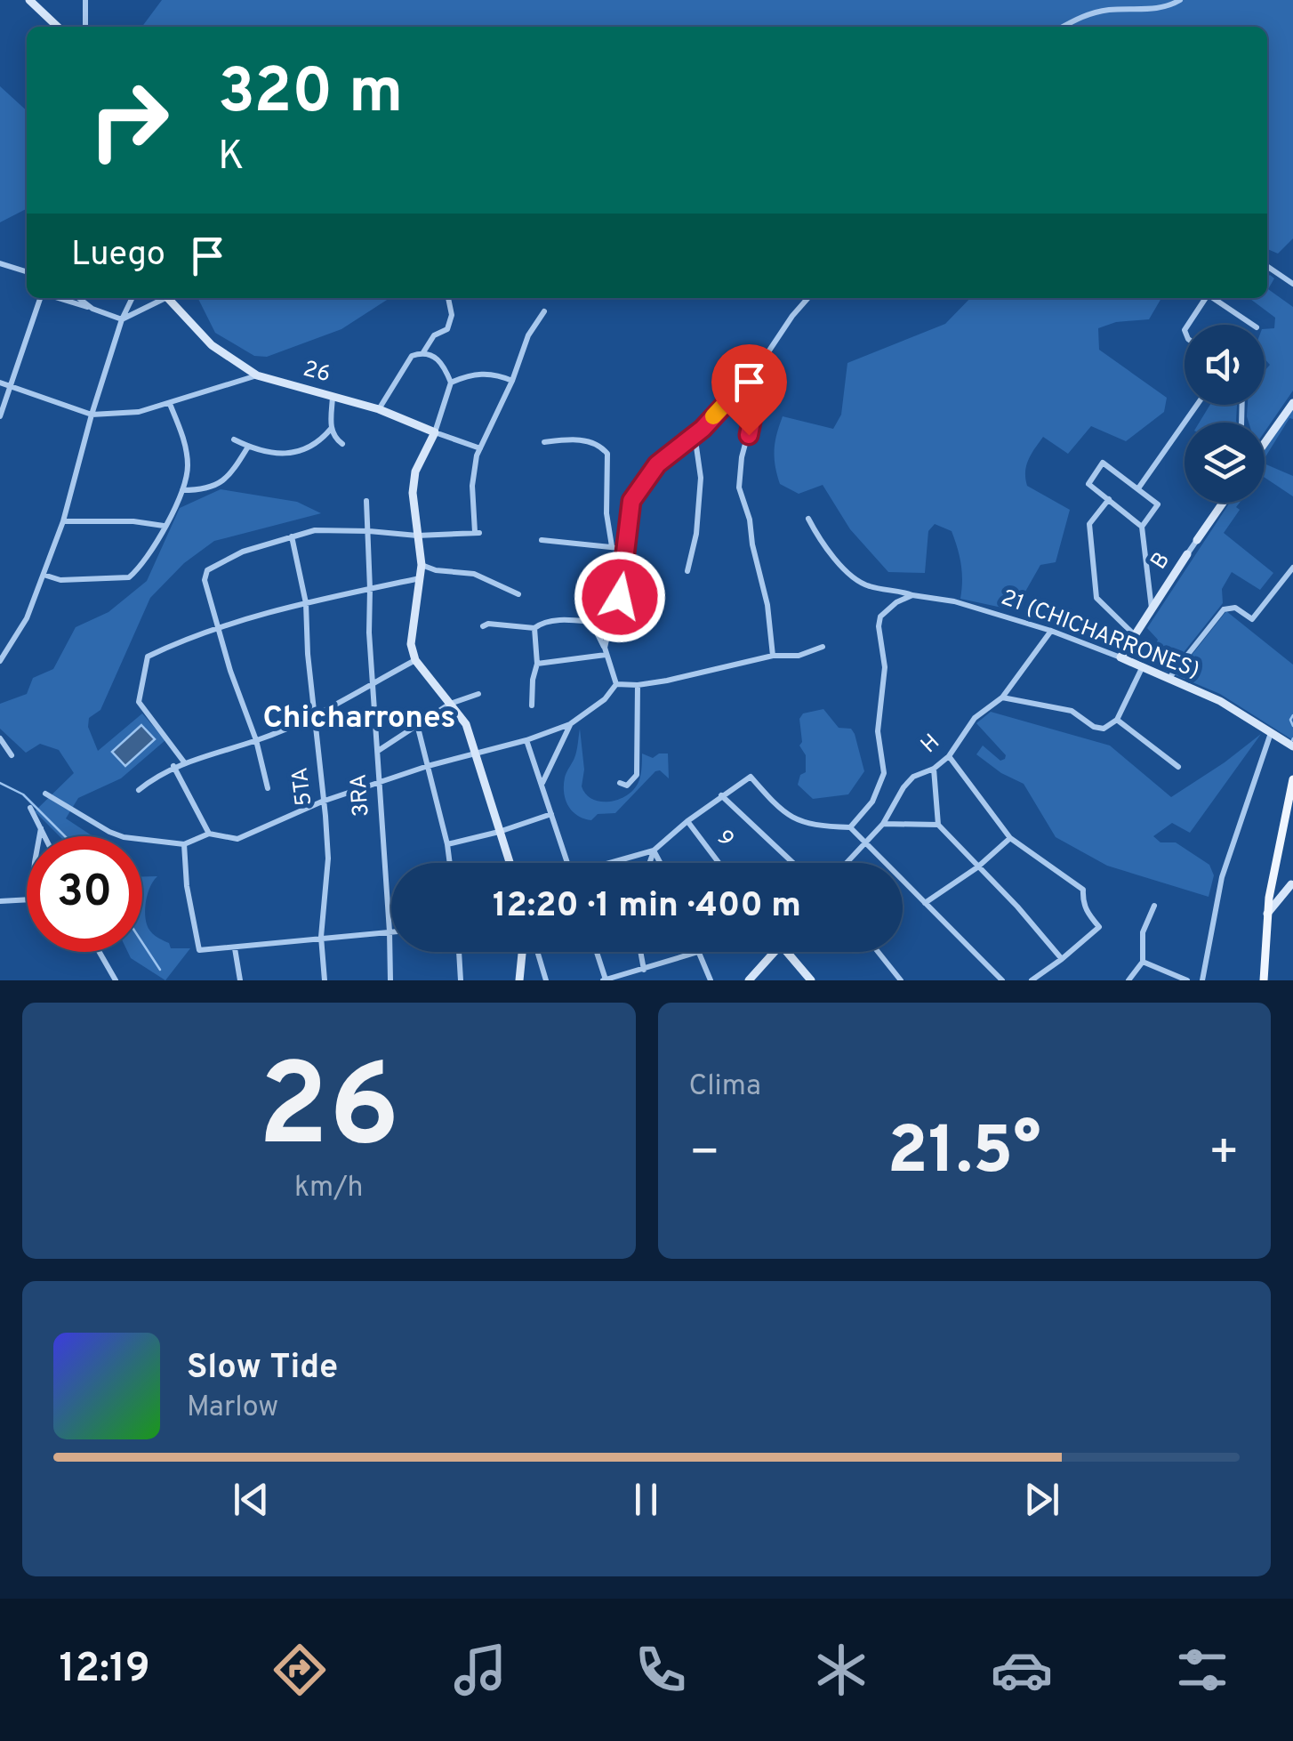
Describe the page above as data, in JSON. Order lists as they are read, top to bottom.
{
  "streets": {
    "street": [
      "26",
      "B",
      "21 (CHICHARRONES)",
      "H",
      "5TA",
      "3RA",
      "9"
    ]
  },
  "crossings": [
    ["B", "21 (CHICHARRONES)"],
    ["21 (CHICHARRONES)", "H"]
  ],
  "districts": ["Chicharrones"],
  "page": {
    "turn": ["320 m", "K"],
    "then": "Luego",
    "limit": "30",
    "trip": "12:20 · 1 min · 400 m",
    "tile": [
      ["26", "km/h"],
      "Clima"
    ],
    "heat": ["−", "21.5°", "+"],
    "song": ["Slow Tide", "Marlow"],
    "tabs": "12:19"
  }
}
